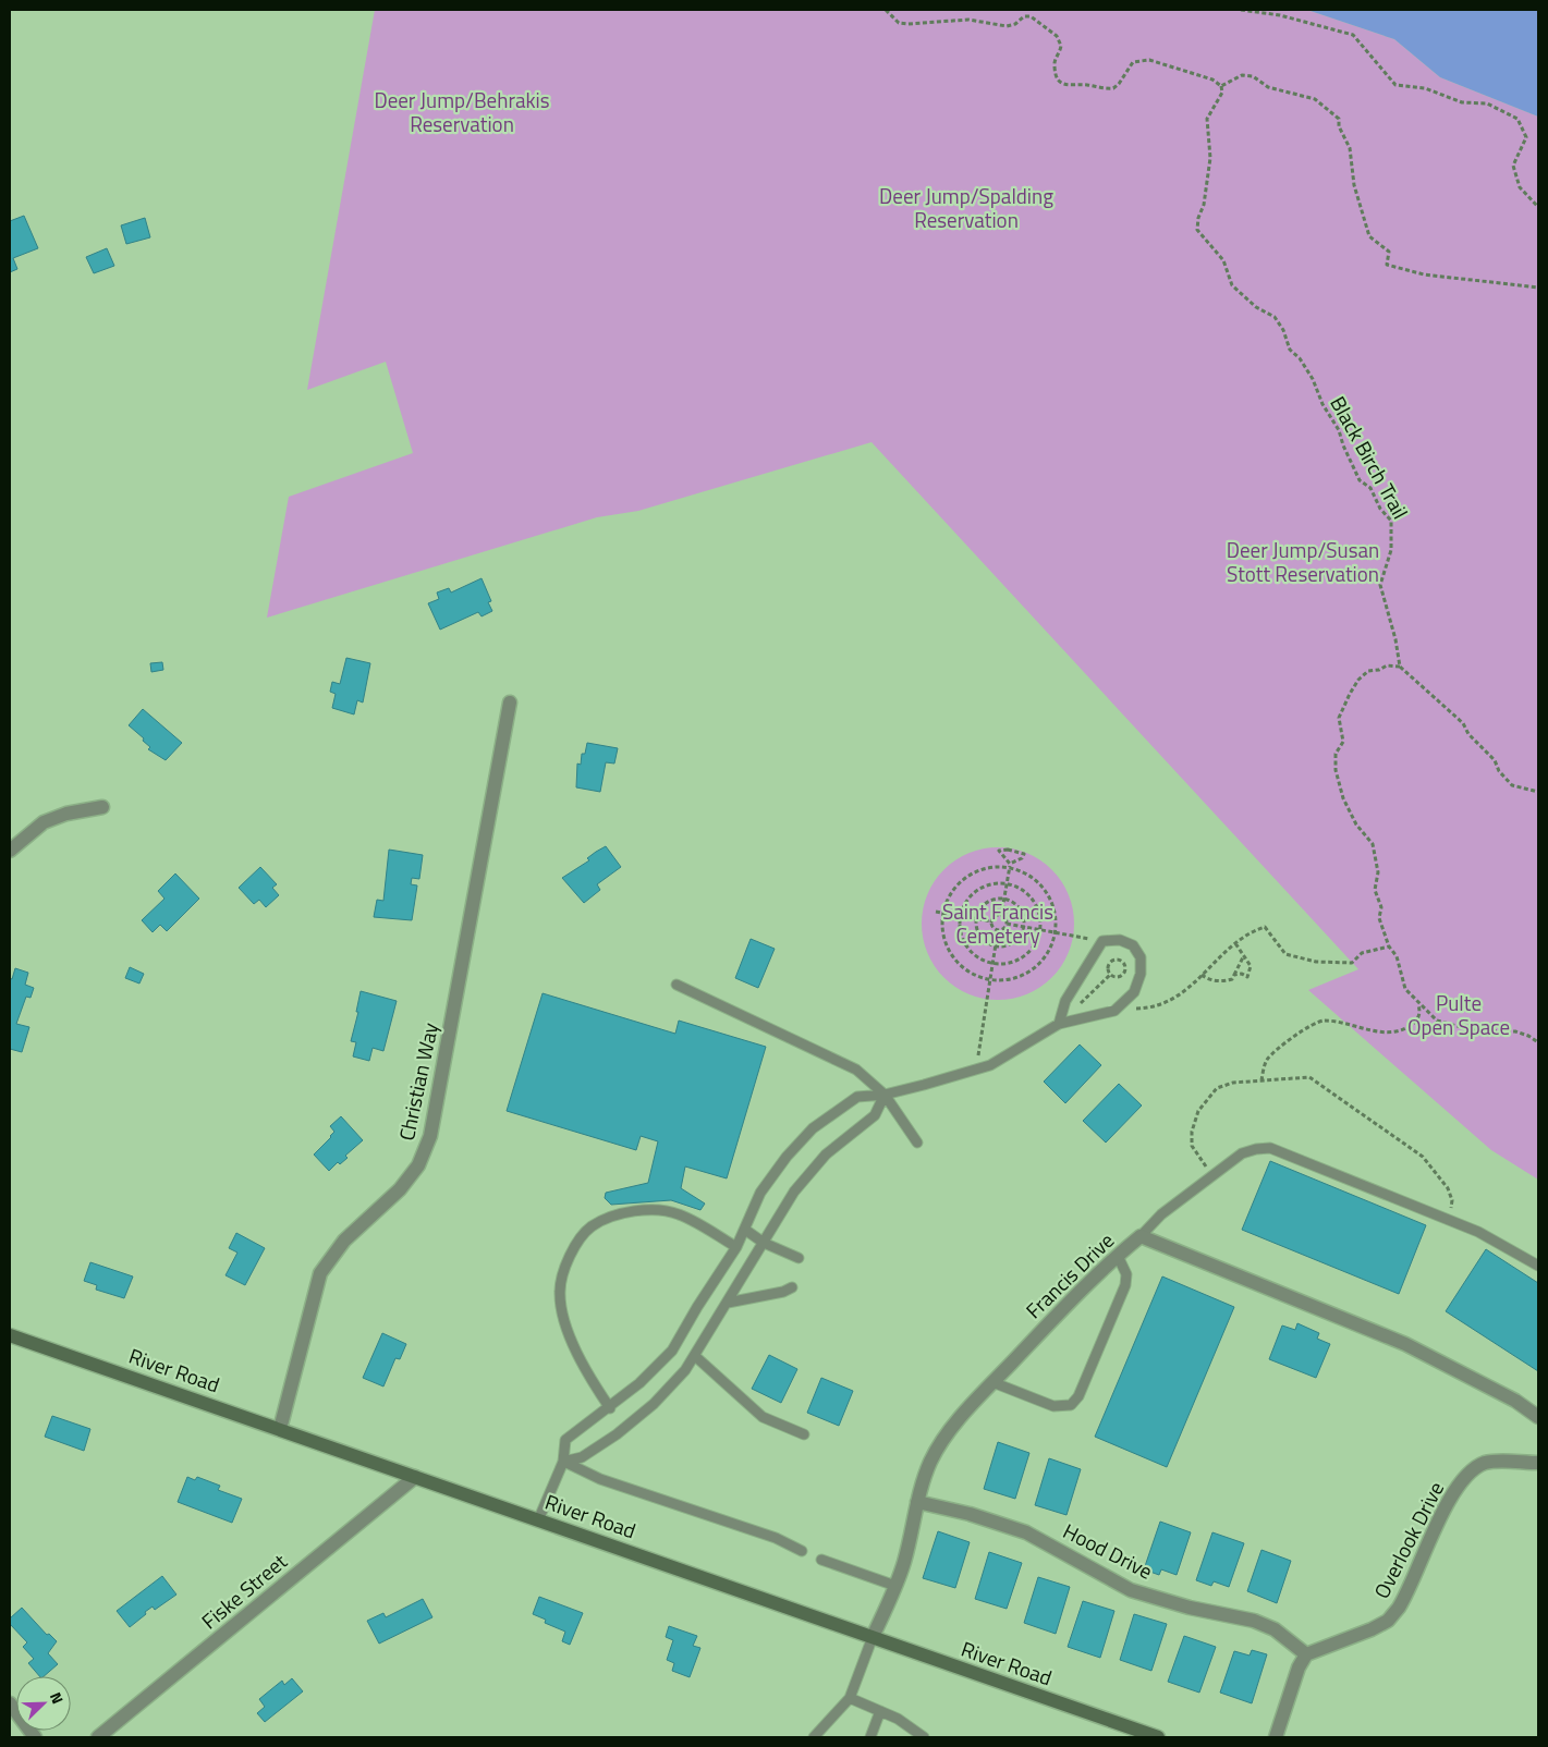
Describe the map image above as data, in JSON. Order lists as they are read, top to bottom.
{
  "streets": {
    "main road": ["River Road"],
    "street": [
      "Christian Way",
      "Francis Drive",
      "Overlook Drive",
      "Hood Drive",
      "Fiske Street"
    ],
    "path": ["Black Birch Trail"]
  },
  "crossings": [
    ["Christian Way", "River Road"],
    ["Francis Drive", "River Road"],
    ["Francis Drive", "Hood Drive"],
    ["River Road", "Fiske Street"],
    ["Overlook Drive", "Hood Drive"]
  ],
  "parks": [
    "Deer Jump/Behrakis Reservation",
    "Deer Jump/Spalding Reservation",
    "Deer Jump/Susan Stott Reservation",
    "Saint Francis Cemetery",
    "Pulte Open Space"
  ],
  "north": "top right"
}
